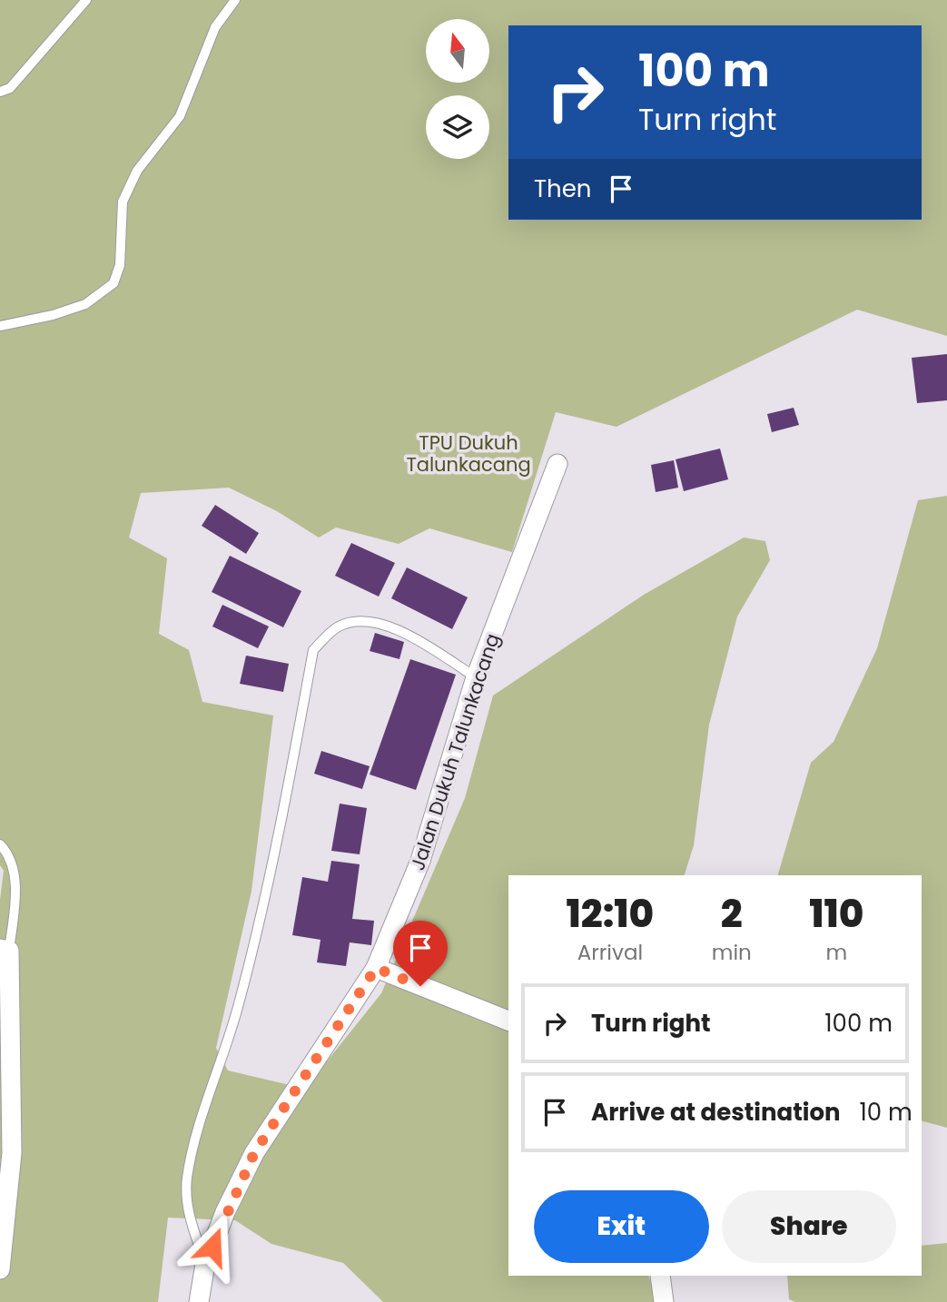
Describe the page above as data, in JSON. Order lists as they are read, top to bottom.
{
  "streets": {
    "street": ["Jalan Dukuh Talunkacang"]
  },
  "parks": ["TPU Dukuh Talunkacang"],
  "north": "top",
  "page": {
    "turn": ["100 m", "Turn right"],
    "then": "Then",
    "eta": [
      "12:10",
      "Arrival",
      "2",
      "min",
      "110",
      "m"
    ],
    "list": [
      {
        "name": "Turn right",
        "value": "100 m"
      },
      {
        "name": "Arrive at destination",
        "value": "10 m"
      }
    ],
    "buttons": ["Exit", "Share"]
  }
}
